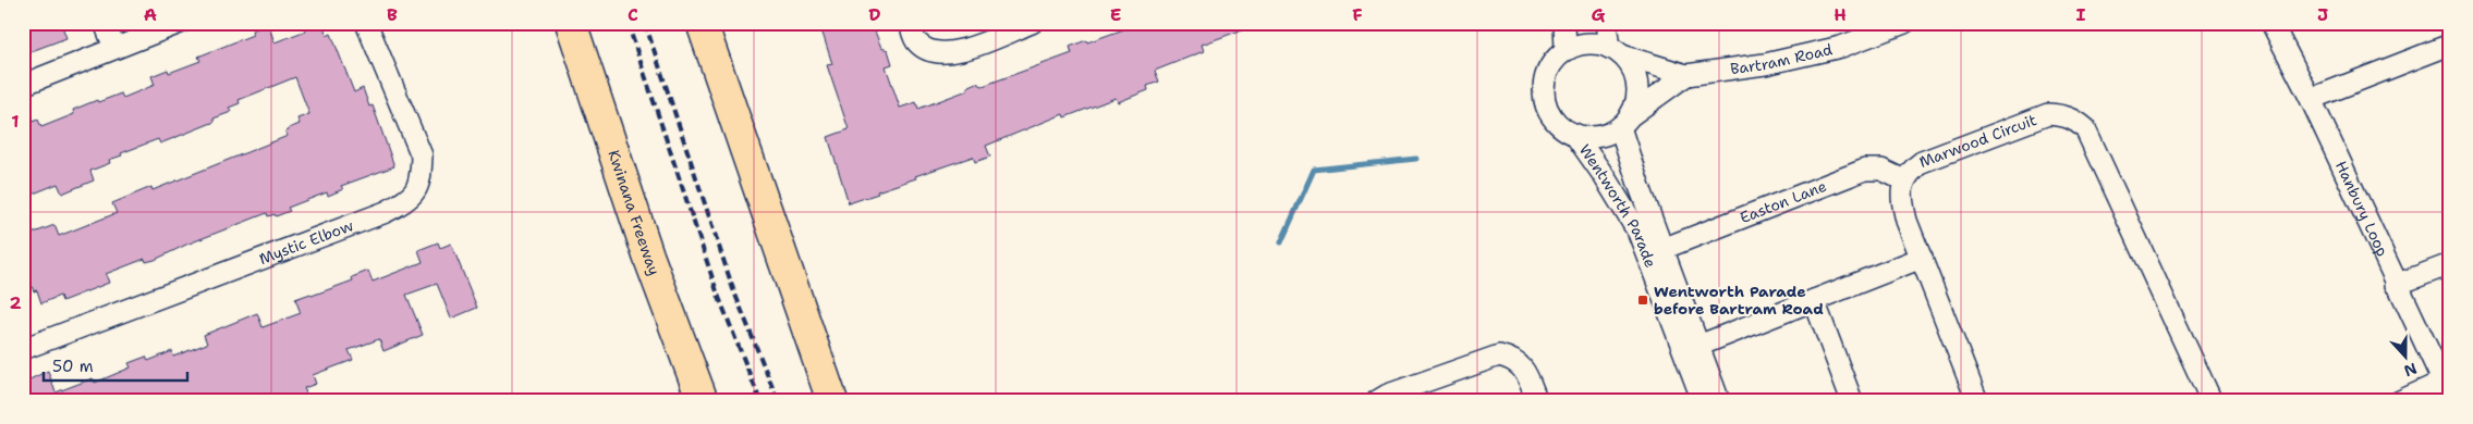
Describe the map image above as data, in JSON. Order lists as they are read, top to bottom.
{
  "streets": {
    "highway": ["Kwinana Freeway"],
    "street": [
      "Bartram Road",
      "Marwood Circuit",
      "Easton Lane",
      "Wentworth Parade",
      "Hanbury Loop",
      "Mystic Elbow"
    ]
  },
  "crossings": [
    ["Bartram Road", "Wentworth Parade"],
    ["Marwood Circuit", "Easton Lane"],
    ["Easton Lane", "Wentworth Parade"]
  ],
  "places": {
    "transit": ["Wentworth Parade before Bartram Road"]
  },
  "scale_bar": "50 m",
  "north": "bottom",
  "grid": {
    "columns": [
      "A",
      "B",
      "C",
      "D",
      "E",
      "F",
      "G",
      "H",
      "I",
      "J"
    ],
    "rows": ["1", "2"]
  }
}
